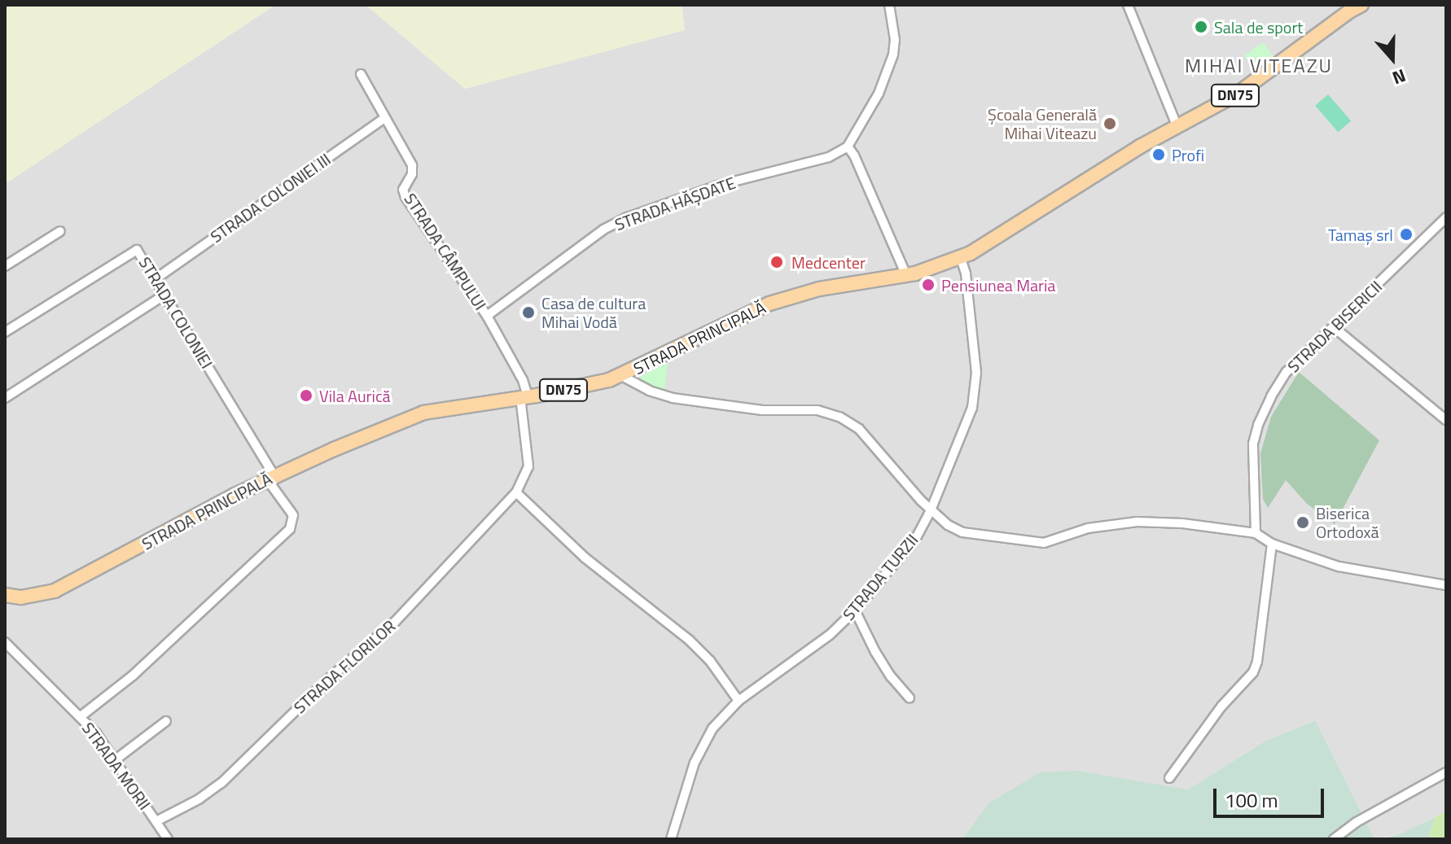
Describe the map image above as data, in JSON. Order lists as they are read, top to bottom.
{
  "streets": {
    "main road": ["DN75", "STRADA PRINCIPALĂ"],
    "street": [
      "STRADA COLONIEI III",
      "STRADA HĂȘDATE",
      "STRADA CÂMPULUI",
      "STRADA COLONIEI",
      "STRADA BISERICII",
      "STRADA TURZII",
      "STRADA FLORILOR",
      "STRADA MORII"
    ]
  },
  "crossings": [
    ["STRADA COLONIEI III", "STRADA CÂMPULUI"],
    ["STRADA COLONIEI III", "STRADA COLONIEI"],
    ["STRADA HĂȘDATE", "STRADA CÂMPULUI"],
    ["STRADA CÂMPULUI", "STRADA PRINCIPALĂ"],
    ["STRADA CÂMPULUI", "STRADA FLORILOR"],
    ["STRADA COLONIEI", "STRADA PRINCIPALĂ"],
    ["STRADA COLONIEI", "STRADA MORII"],
    ["STRADA PRINCIPALĂ", "STRADA TURZII"],
    ["STRADA PRINCIPALĂ", "STRADA FLORILOR"],
    ["STRADA FLORILOR", "STRADA MORII"]
  ],
  "districts": ["MIHAI VITEAZU"],
  "places": [
    "Sala de sport",
    "Școala Generală Mihai Viteazu",
    "Profi",
    "Tamaș srl",
    "Medcenter",
    "Pensiunea Maria",
    "Casa de cultura Mihai Vodă",
    "Vila Aurică",
    "Biserica Ortodoxă"
  ],
  "scale_bar": "100 m",
  "north": "bottom"
}
